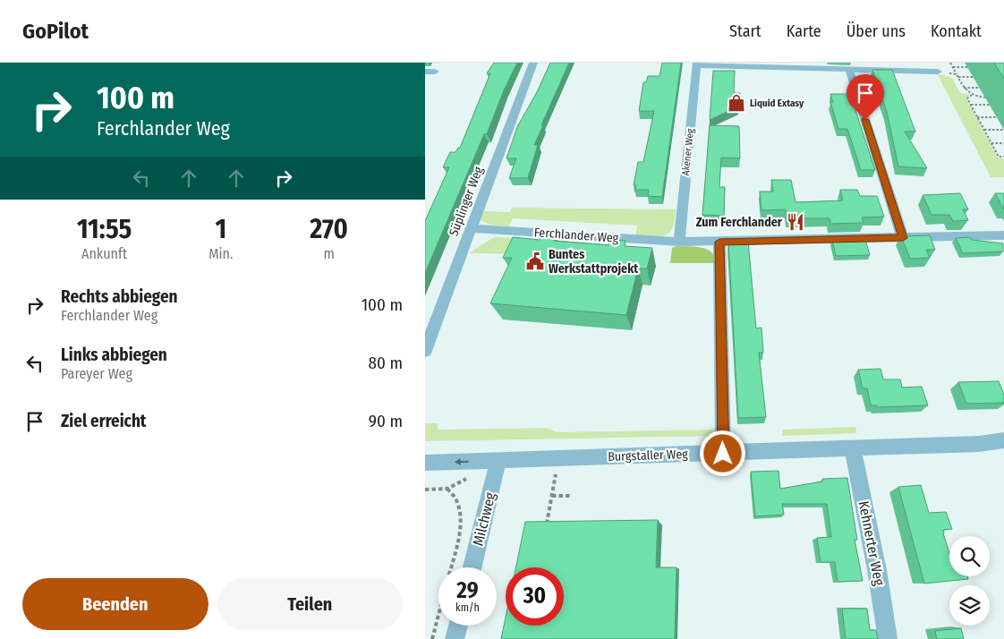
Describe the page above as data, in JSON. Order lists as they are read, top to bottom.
{
  "streets": {
    "street": [
      "Akener Weg",
      "Süplinger Weg",
      "Ferchlander Weg",
      "Burgstaller Weg",
      "Milchweg",
      "Kehnerter Weg"
    ]
  },
  "crossings": [
    ["Akener Weg", "Ferchlander Weg"],
    ["Süplinger Weg", "Ferchlander Weg"],
    ["Burgstaller Weg", "Milchweg"],
    ["Burgstaller Weg", "Kehnerter Weg"]
  ],
  "places": {
    "shop": ["Liquid Extasy"],
    "restaurant": ["Zum Ferchlander"],
    "public building": ["Buntes Werkstattprojekt"]
  },
  "page": {
    "header": "GoPilot",
    "nav": [
      "Start",
      "Karte",
      "Über uns",
      "Kontakt"
    ],
    "turn": ["100 m", "Ferchlander Weg"],
    "eta": [
      "11:55",
      "Ankunft",
      "1",
      "Min.",
      "270",
      "m"
    ],
    "list": [
      {
        "name": "Rechts abbiegen",
        "note": "Ferchlander Weg",
        "value": "100 m"
      },
      {
        "name": "Links abbiegen",
        "note": "Pareyer Weg",
        "value": "80 m"
      },
      {
        "name": "Ziel erreicht",
        "value": "90 m"
      }
    ],
    "speed": "29 km/h",
    "limit": "30",
    "buttons": ["Beenden", "Teilen"]
  }
}
